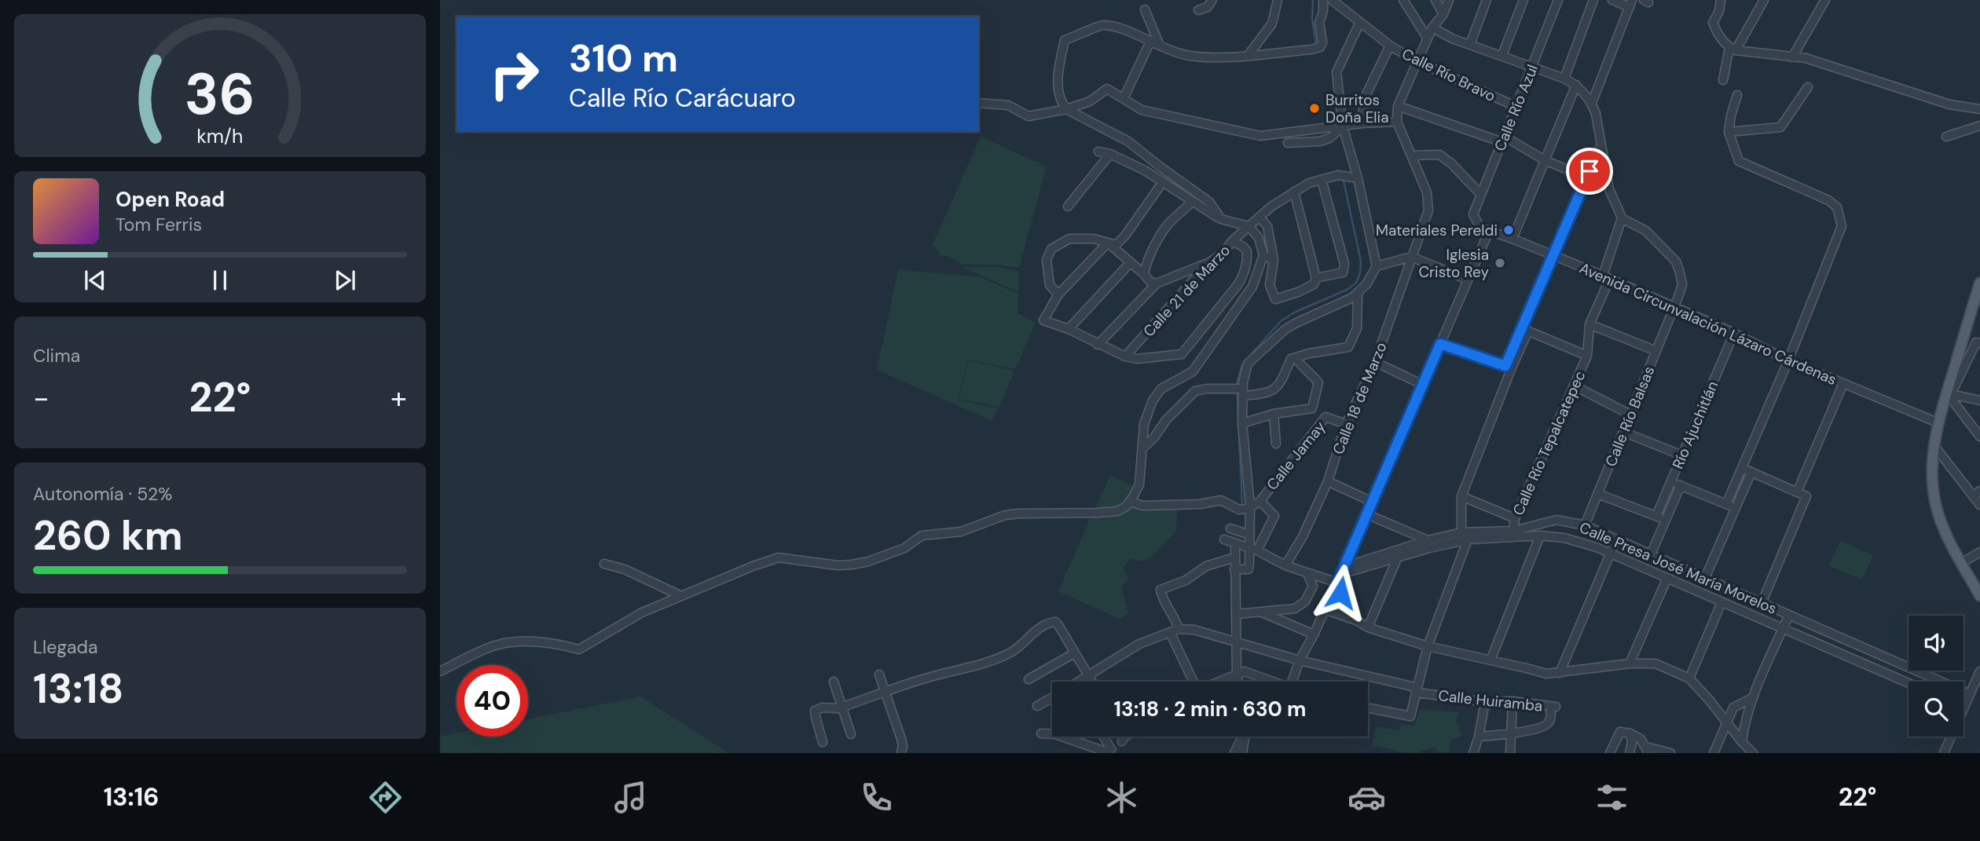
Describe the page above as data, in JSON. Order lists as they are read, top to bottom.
{
  "streets": {
    "street": [
      "Calle Río Bravo",
      "Calle Río Azul",
      "Calle 21 de Marzo",
      "Avenida Circunvalación Lázaro Cárdenas",
      "Calle 18 de Marzo",
      "Calle Río Balsas",
      "Río Ajuchitlán",
      "Calle Río Tepalcatepec",
      "Calle Jamay",
      "Calle Presa José María Morelos",
      "Calle Huiramba"
    ]
  },
  "crossings": [
    ["Calle Río Bravo", "Calle Río Azul"],
    ["Calle Río Azul", "Avenida Circunvalación Lázaro Cárdenas"],
    ["Avenida Circunvalación Lázaro Cárdenas", "Calle Río Balsas"],
    ["Avenida Circunvalación Lázaro Cárdenas", "Río Ajuchitlán"],
    ["Avenida Circunvalación Lázaro Cárdenas", "Calle Río Tepalcatepec"],
    ["Calle 18 de Marzo", "Calle Jamay"],
    ["Calle Río Balsas", "Calle Presa José María Morelos"],
    ["Río Ajuchitlán", "Calle Presa José María Morelos"],
    ["Calle Río Tepalcatepec", "Calle Presa José María Morelos"]
  ],
  "places": ["Burritos Doña Elia", "Materiales Pereldi", "Iglesia Cristo Rey"],
  "page": {
    "turn": ["310 m", "Calle Río Carácuaro"],
    "song": ["Open Road", "Tom Ferris"],
    "tile": [
      "Clima",
      ["Autonomía · 52%", "260 km"],
      ["Llegada", "13:18"]
    ],
    "heat": ["−", "22°", "+"],
    "limit": "40",
    "trip": "13:18 · 2 min · 630 m",
    "tabs": ["13:16", "22°"],
    "gauge": ["36", "km/h"]
  }
}
